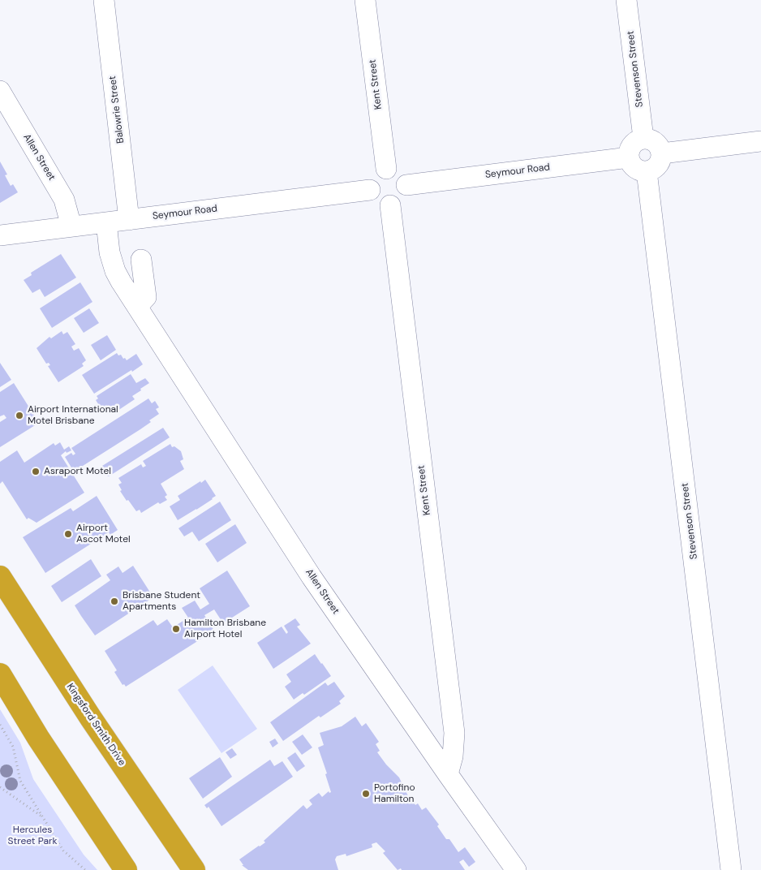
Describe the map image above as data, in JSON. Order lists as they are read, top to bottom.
{
  "streets": {
    "highway": ["Kingsford Smith Drive"],
    "street": [
      "Stevenson Street",
      "Kent Street",
      "Balowrie Street",
      "Allen Street",
      "Seymour Road"
    ]
  },
  "crossings": [
    ["Stevenson Street", "Seymour Road"],
    ["Kent Street", "Allen Street"],
    ["Kent Street", "Seymour Road"],
    ["Balowrie Street", "Seymour Road"],
    ["Allen Street", "Seymour Road"]
  ],
  "parks": ["Hercules Street Park"],
  "places": [
    "Airport International Motel Brisbane",
    "Asraport Motel",
    "Airport Ascot Motel",
    "Brisbane Student Apartments",
    "Hamilton Brisbane Airport Hotel",
    "Portofino Hamilton"
  ]
}
